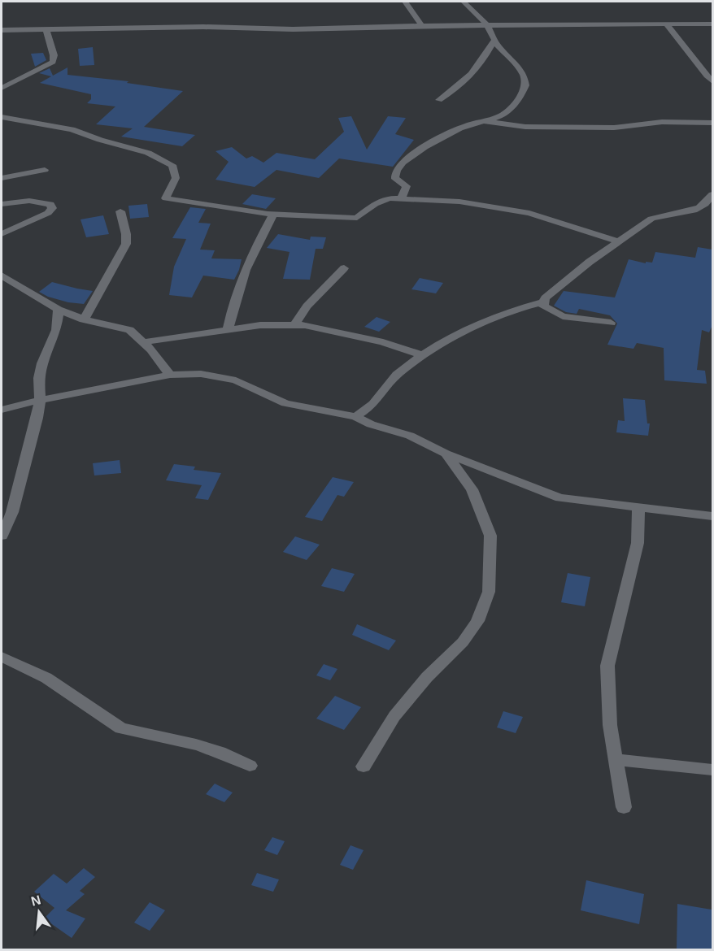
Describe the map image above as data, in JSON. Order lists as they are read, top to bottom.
{
  "north": "top"
}
